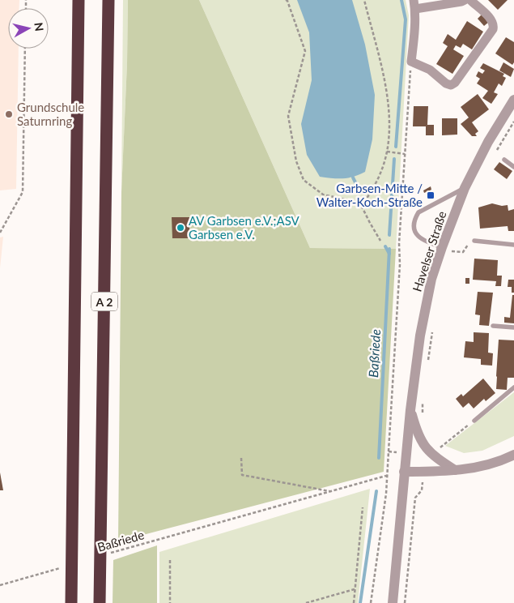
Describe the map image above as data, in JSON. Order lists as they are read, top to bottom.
{
  "streets": {
    "highway": ["A 2"],
    "street": ["Havelser Straße"],
    "path": ["Baßriede"]
  },
  "water": ["Baßriede"],
  "places": {
    "other": ["Grundschule Saturnring", "AV Garbsen e.V.;ASV Garbsen e.V."],
    "transit": ["Garbsen-Mitte / Walter-Koch-Straße"]
  },
  "north": "right"
}
